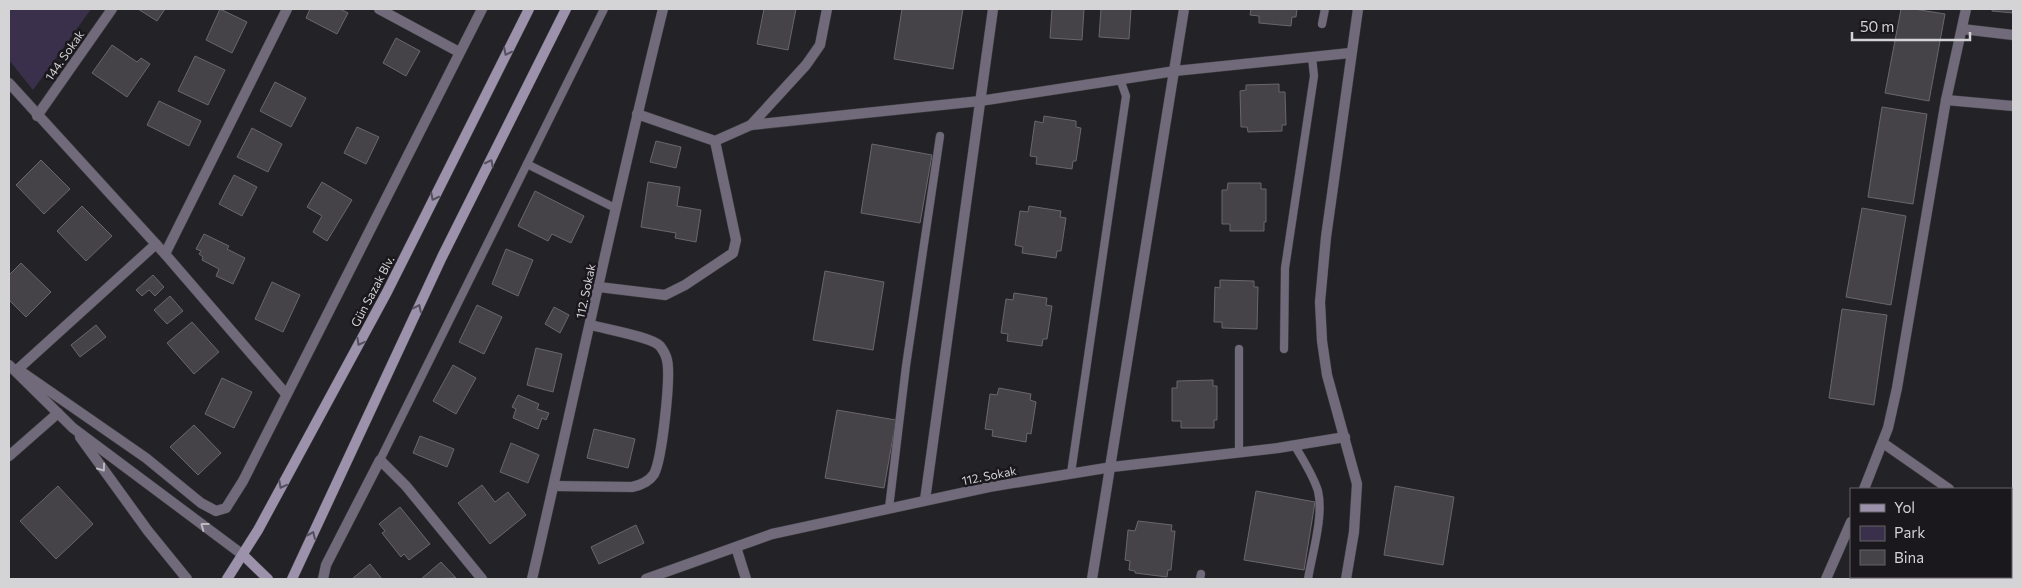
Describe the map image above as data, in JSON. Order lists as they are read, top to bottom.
{
  "streets": {
    "main road": ["Gün Sazak Blv."],
    "street": ["144. Sokak", "112. Sokak"]
  },
  "legend": ["Yol", "Park", "Bina"],
  "scale_bar": "50 m"
}
